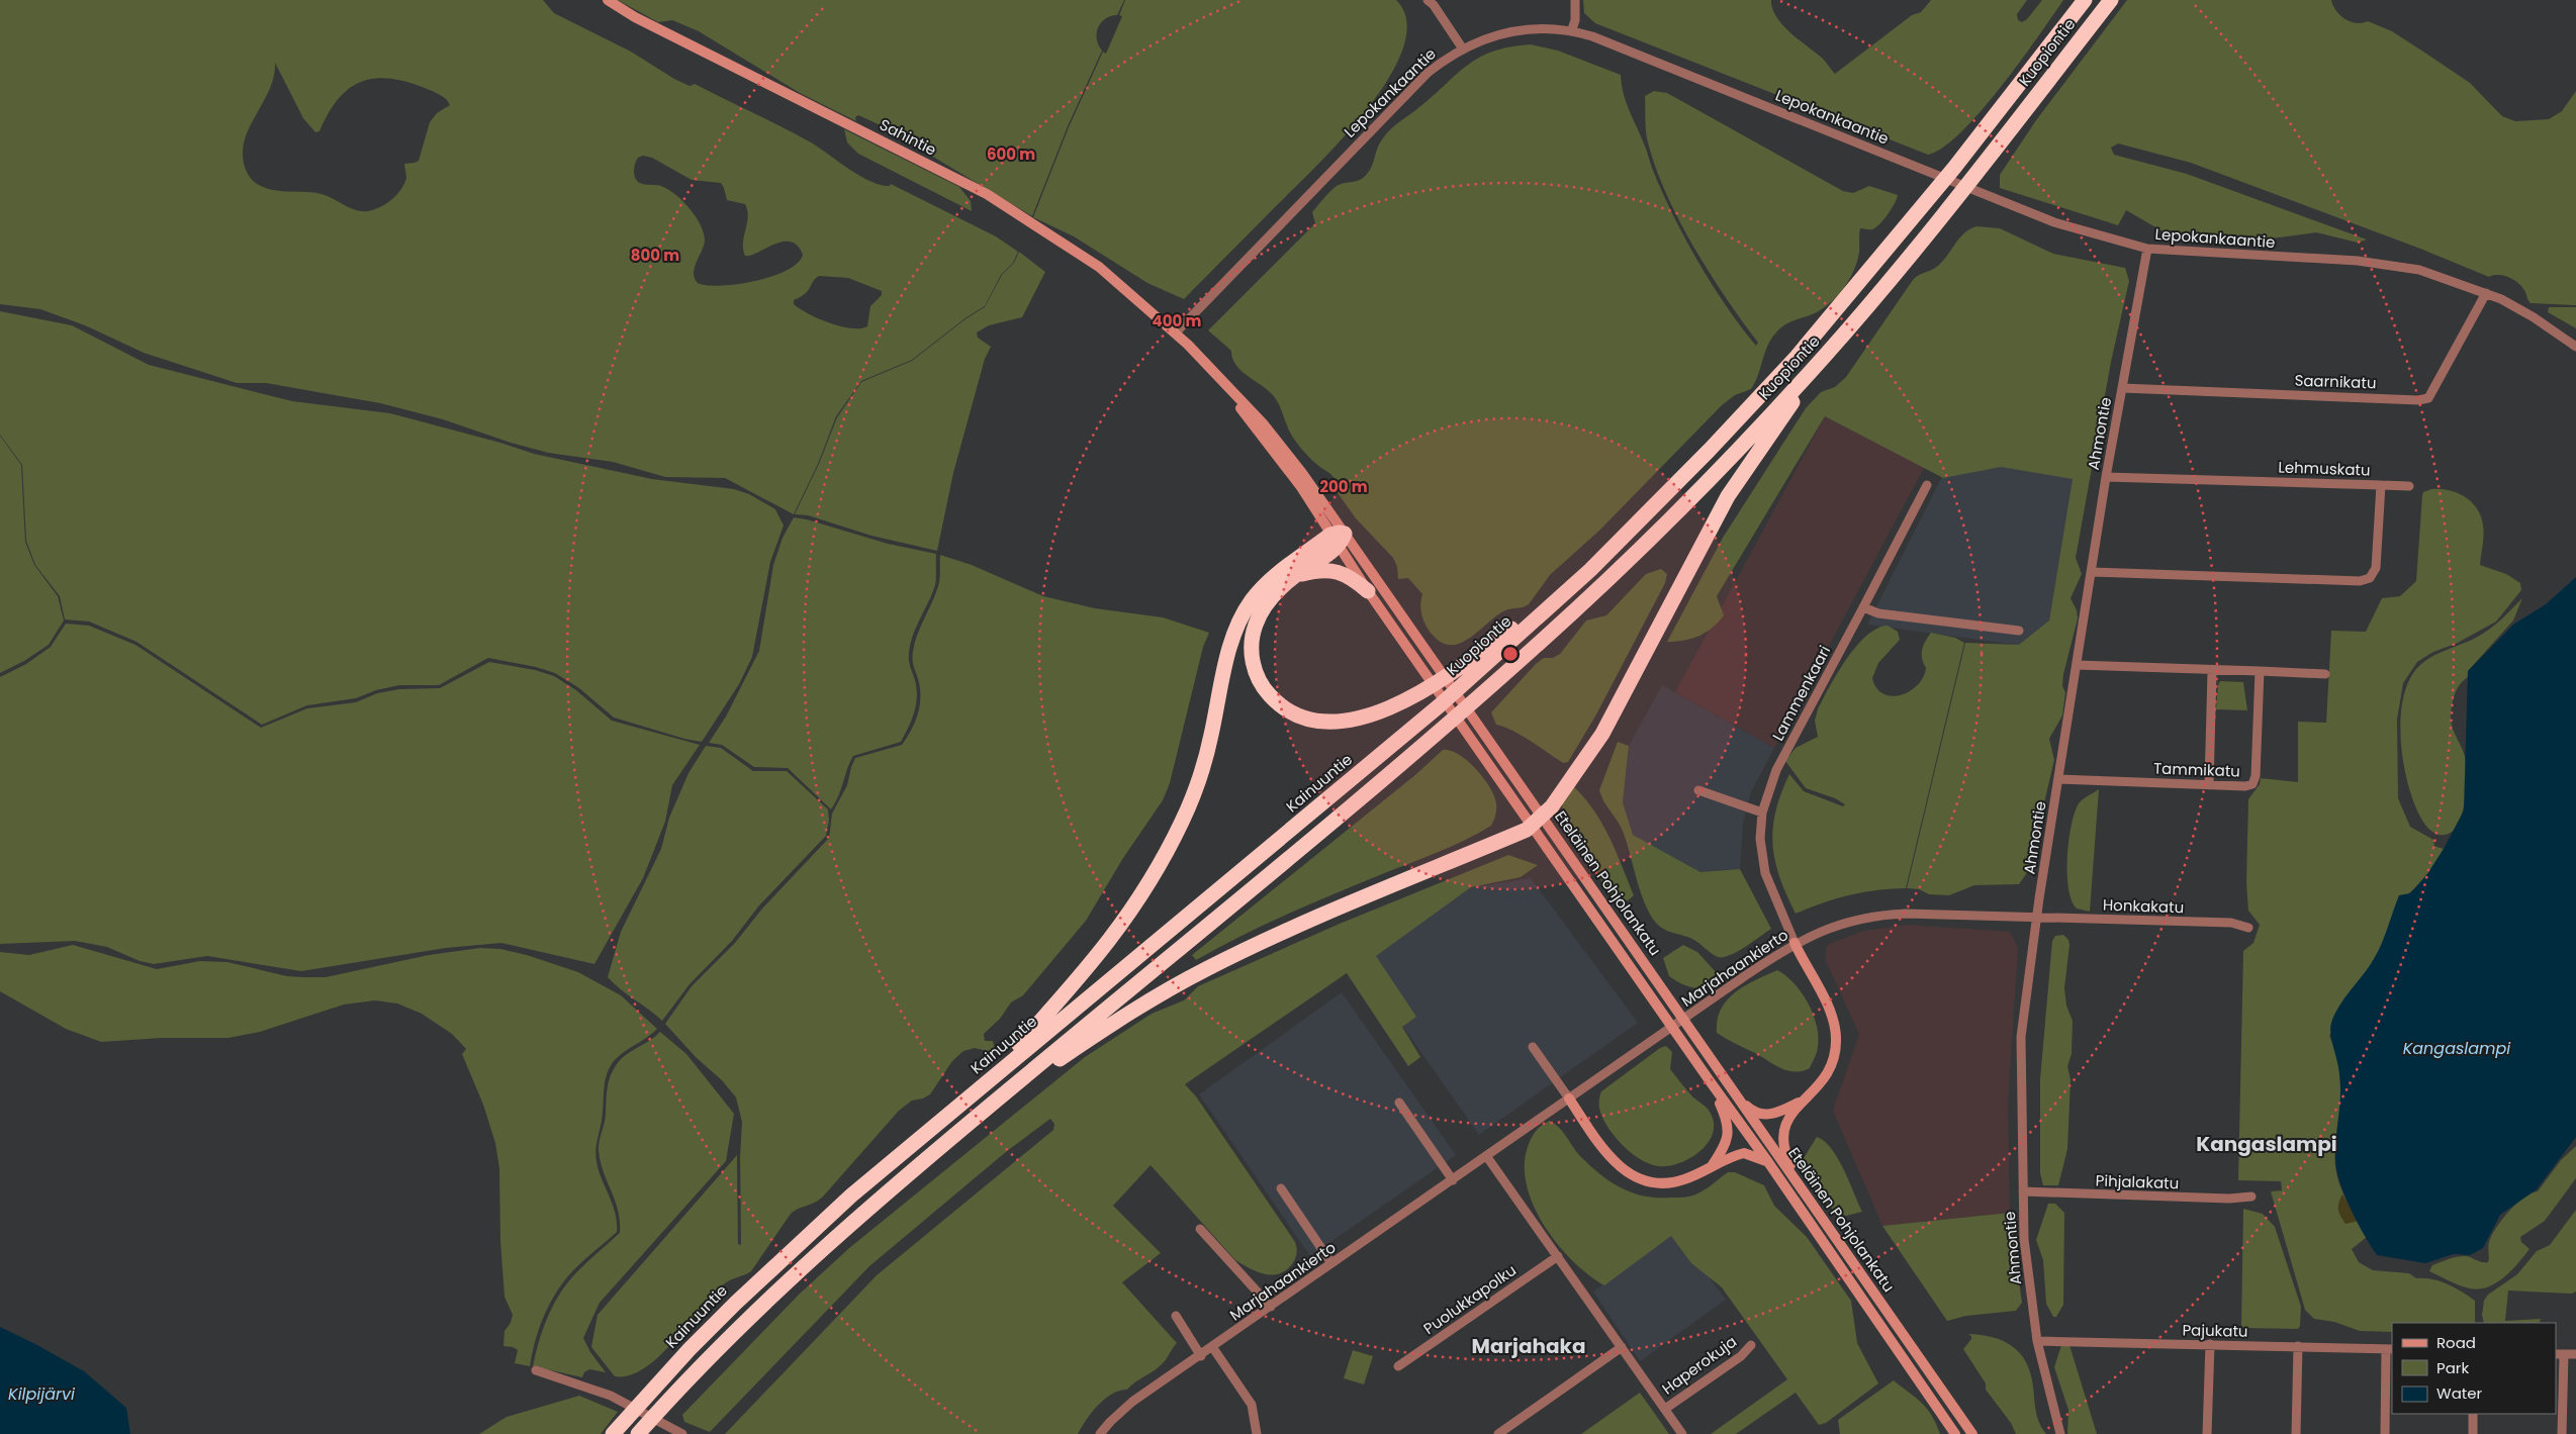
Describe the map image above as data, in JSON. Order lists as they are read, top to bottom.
{
  "streets": {
    "highway": ["Kuopiontie", "Kainuuntie"],
    "main road": ["Sahintie", "Eteläinen Pohjolankatu"],
    "street": [
      "Lepokankaantie",
      "Saarnikatu",
      "Ahmontie",
      "Lehmuskatu",
      "Lammenkaari",
      "Tammikatu",
      "Honkakatu",
      "Marjahaankierto",
      "Pihjalakatu",
      "Puolukkapolku",
      "Pajukatu",
      "Haperokuja"
    ]
  },
  "crossings": [
    ["Kuopiontie", "Kainuuntie"],
    ["Lepokankaantie", "Sahintie"],
    ["Lepokankaantie", "Saarnikatu"],
    ["Lepokankaantie", "Ahmontie"],
    ["Lepokankaantie", "Eteläinen Pohjolankatu"],
    ["Sahintie", "Eteläinen Pohjolankatu"],
    ["Saarnikatu", "Ahmontie"],
    ["Ahmontie", "Lehmuskatu"],
    ["Ahmontie", "Tammikatu"],
    ["Ahmontie", "Honkakatu"],
    ["Ahmontie", "Marjahaankierto"],
    ["Ahmontie", "Pihjalakatu"],
    ["Ahmontie", "Pajukatu"],
    ["Lammenkaari", "Marjahaankierto"],
    ["Honkakatu", "Marjahaankierto"]
  ],
  "districts": ["Kangaslampi", "Marjahaka"],
  "water": ["Kangaslampi", "Kilpijärvi"],
  "legend": ["Road", "Park", "Water"],
  "rings": [
    "600 m",
    "800 m",
    "400 m",
    "200 m"
  ]
}
